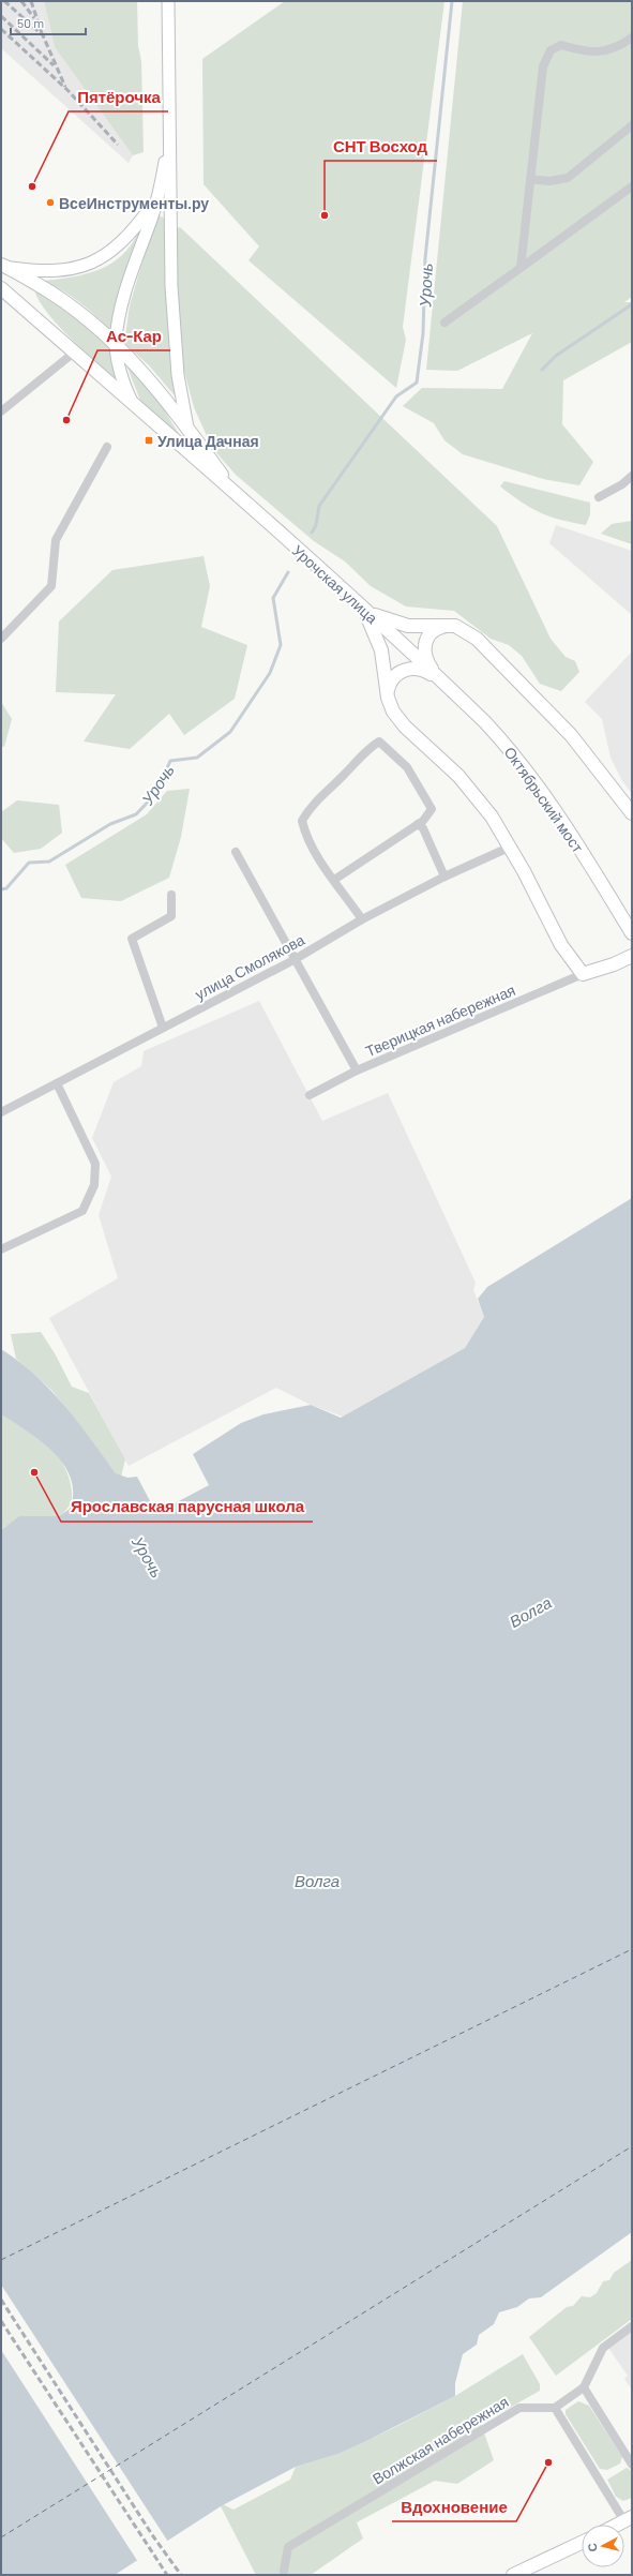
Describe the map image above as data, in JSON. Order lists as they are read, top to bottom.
{
  "streets": {
    "main road": ["Урочская улица", "Октябрьский мост"],
    "street": ["улица Смолякова", "Тверицкая набережная", "Волжская набережная"]
  },
  "crossings": [
    ["Урочская улица", "Октябрьский мост"]
  ],
  "water": ["Урочь", "Волга"],
  "places": {
    "other": [
      "Пятёрочка",
      "ВсеИнструменты.ру",
      "СНТ Восход",
      "Ас-Кар",
      "Ярославская парусная школа",
      "Вдохновение"
    ],
    "transit": ["Улица Дачная"]
  },
  "scale_bar": "50 m",
  "north": "left"
}
